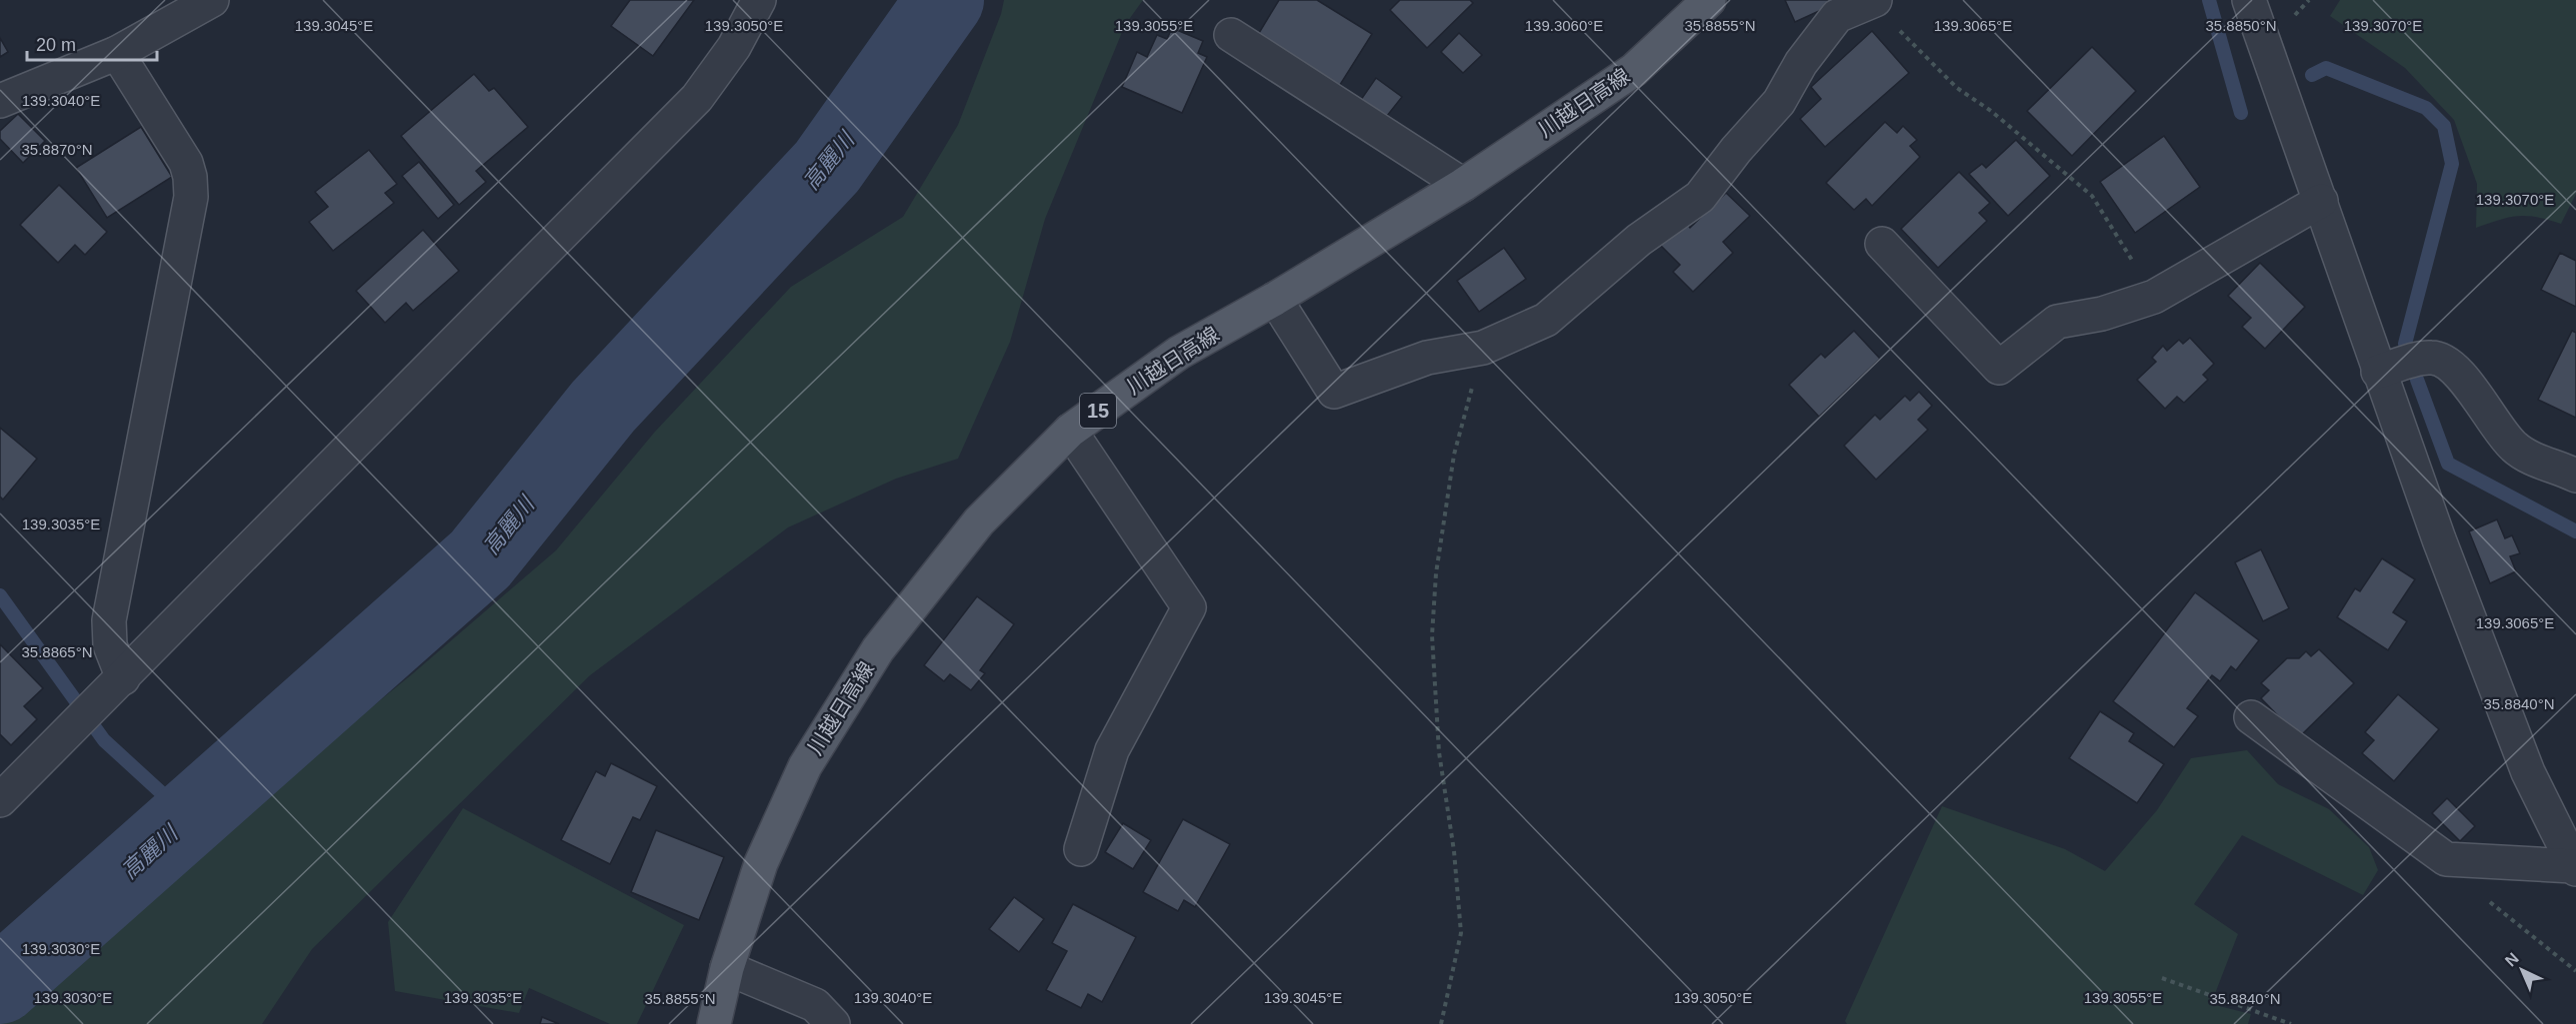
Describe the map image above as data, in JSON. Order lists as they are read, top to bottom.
{
  "streets": {
    "main road": ["川越日高線", "15"]
  },
  "water": ["高麗川"],
  "scale_bar": "20 m",
  "north": "top left",
  "coordinates": [
    "35.8855°N",
    "35.8850°N",
    "139.3065°E",
    "139.3045°E",
    "139.3050°E",
    "139.3055°E",
    "139.3060°E",
    "139.3070°E",
    "139.3040°E",
    "35.8870°N",
    "139.3035°E",
    "35.8865°N",
    "35.8840°N",
    "139.3030°E"
  ]
}
